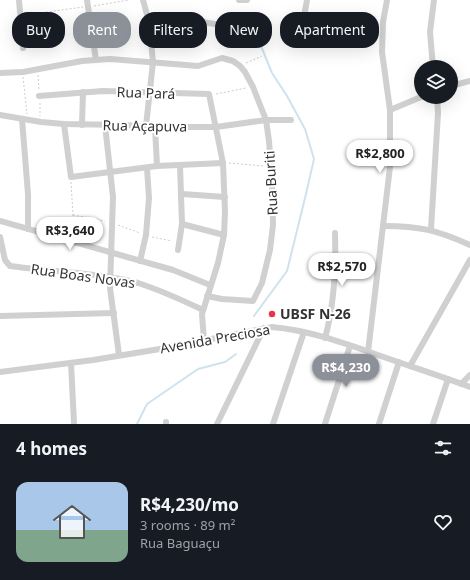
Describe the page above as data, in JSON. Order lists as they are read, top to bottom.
{
  "streets": {
    "street": [
      "Rua Pará",
      "Rua Açapuva",
      "Rua Buriti",
      "Rua Boas Novas",
      "Avenida Preciosa"
    ]
  },
  "crossings": [
    ["Rua Açapuva", "Rua Buriti"]
  ],
  "places": ["UBSF N-26"],
  "page": {
    "chip": [
      "Buy",
      "Rent",
      "Filters",
      "New",
      "Apartment"
    ],
    "price": [
      "R$2,800",
      "R$3,640",
      "R$2,570",
      "R$4,230"
    ],
    "heading": "4 homes",
    "list": [
      {
        "name": "R$4,230/mo",
        "note": "3 rooms · 89 m² · Rua Baguaçu"
      }
    ]
  }
}
